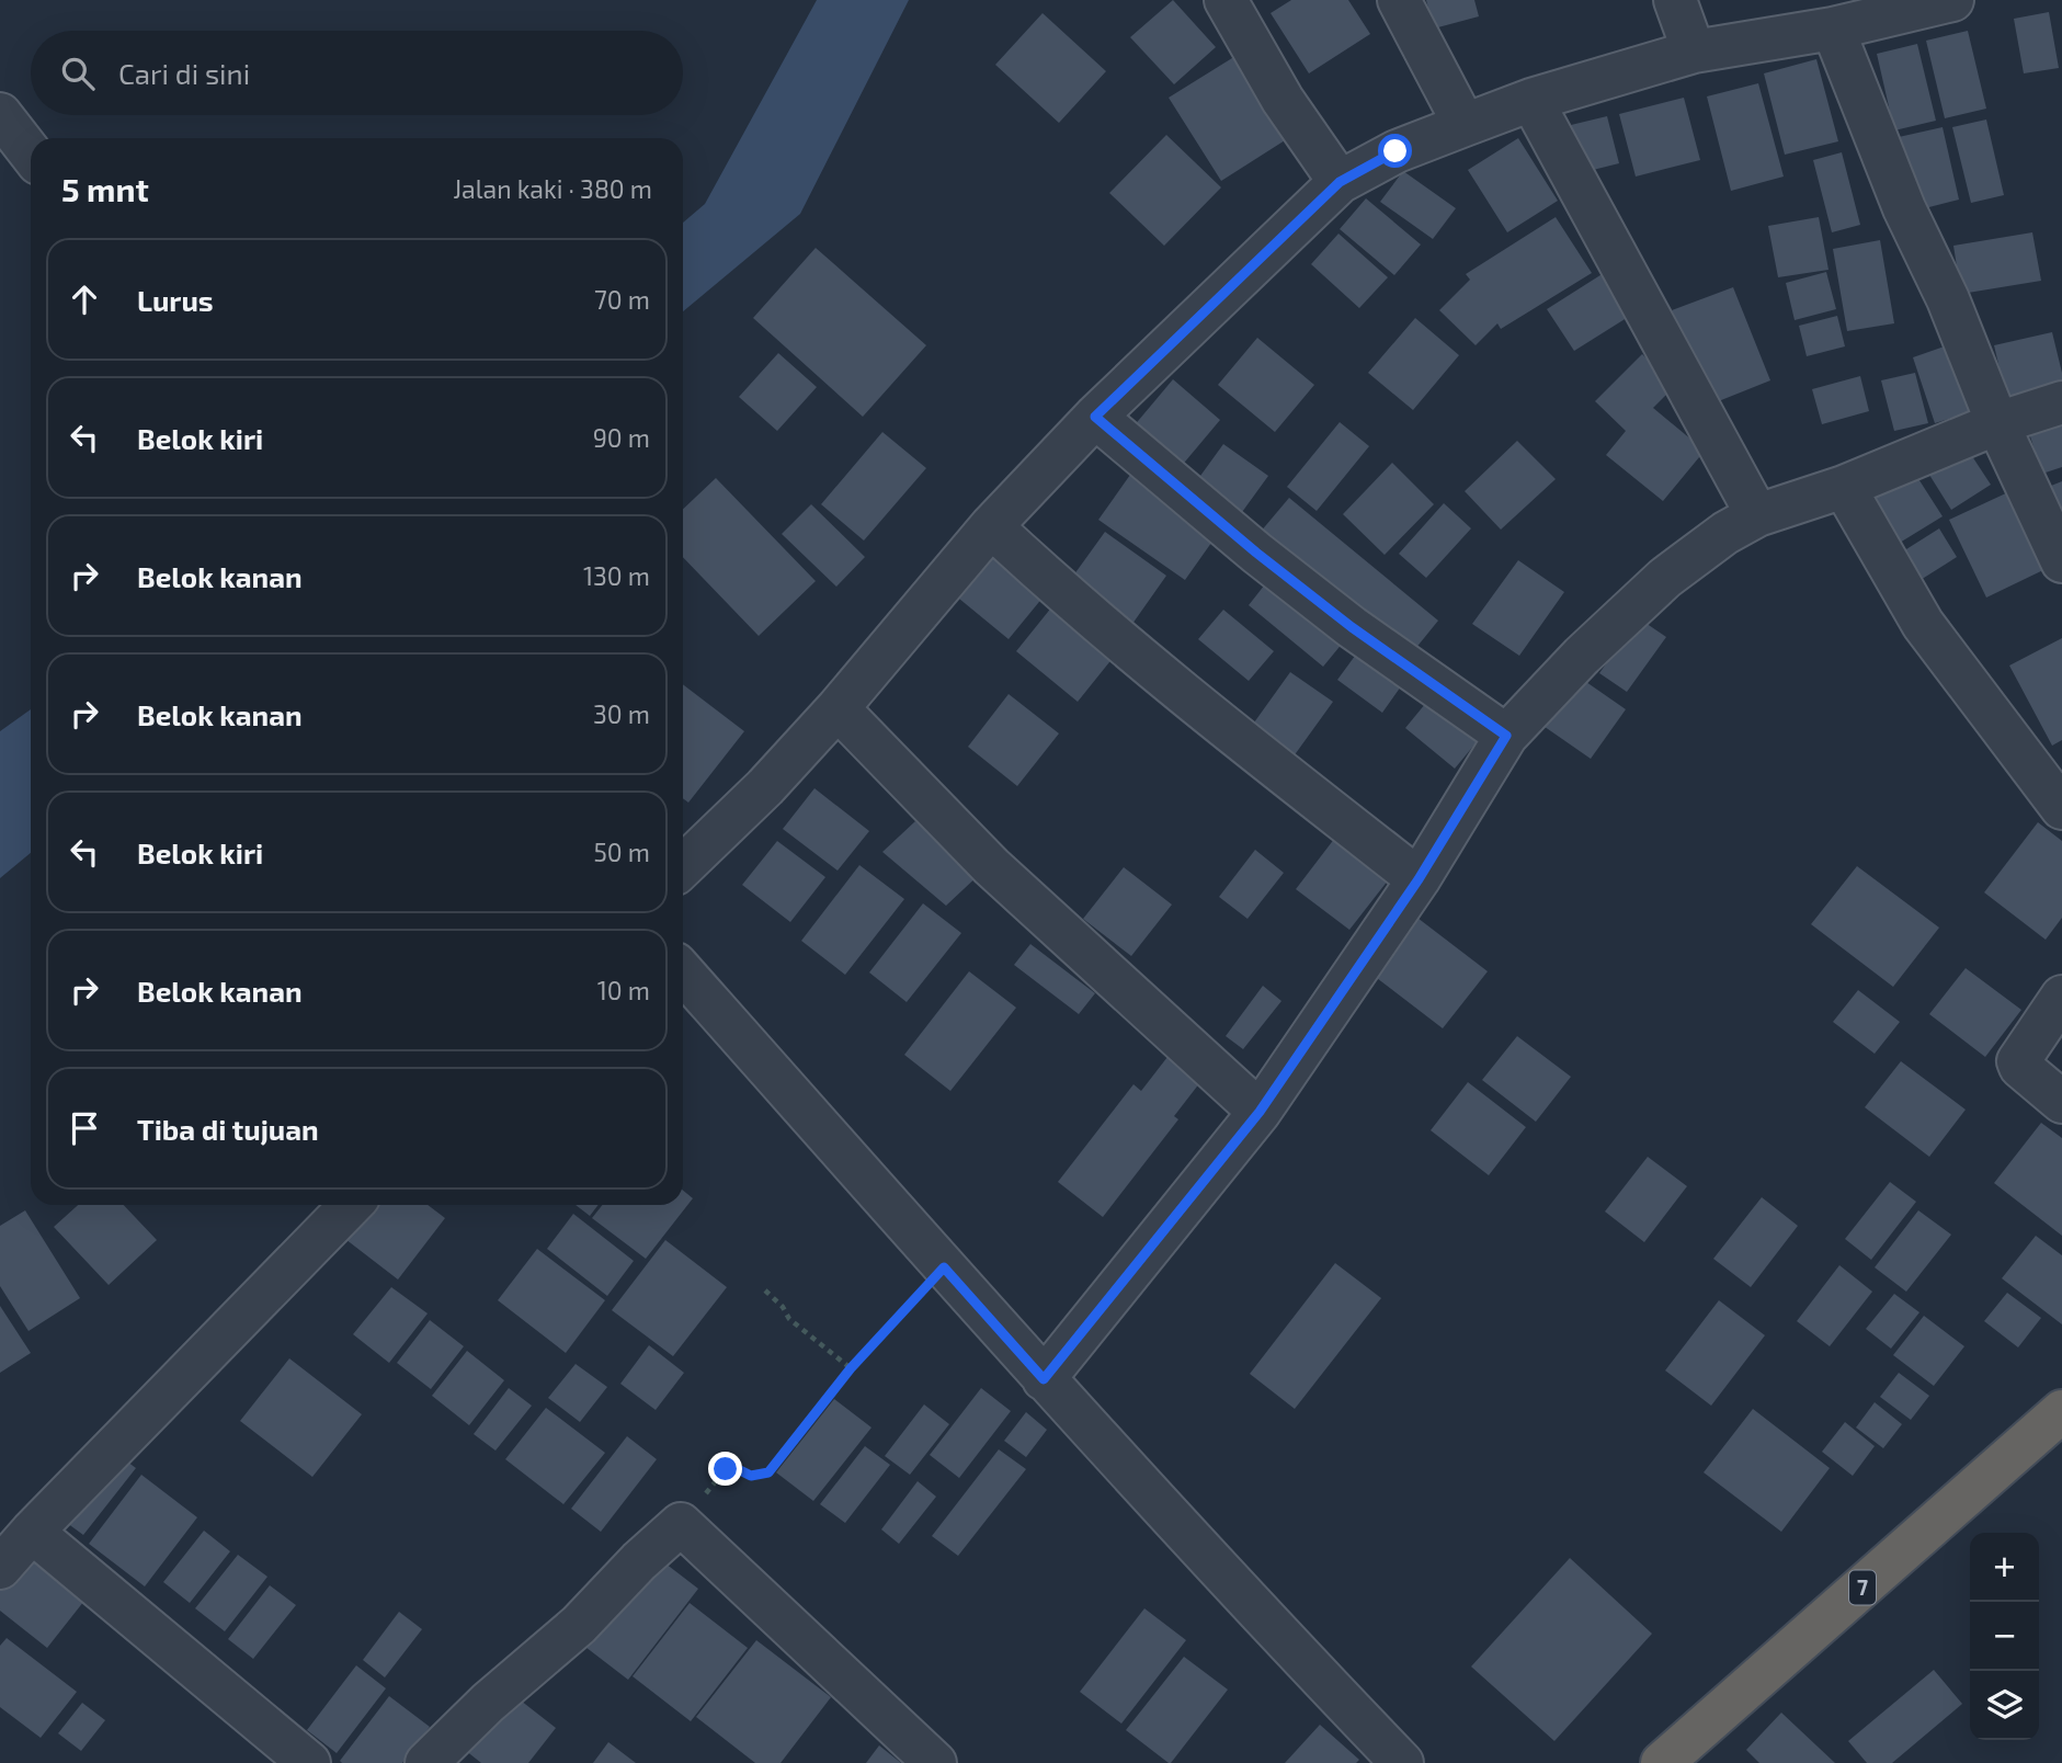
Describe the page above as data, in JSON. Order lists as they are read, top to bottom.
{
  "streets": {
    "highway": ["7"]
  },
  "page": {
    "search": "Cari di sini",
    "heading": ["5 mnt", "Jalan kaki · 380 m"],
    "list": [
      ["Lurus", "70 m"],
      ["Belok kiri", "90 m"],
      ["Belok kanan", "130 m"],
      ["Belok kanan", "30 m"],
      ["Belok kiri", "50 m"],
      ["Belok kanan", "10 m"],
      "Tiba di tujuan"
    ],
    "map_buttons": ["+", "−"]
  }
}
